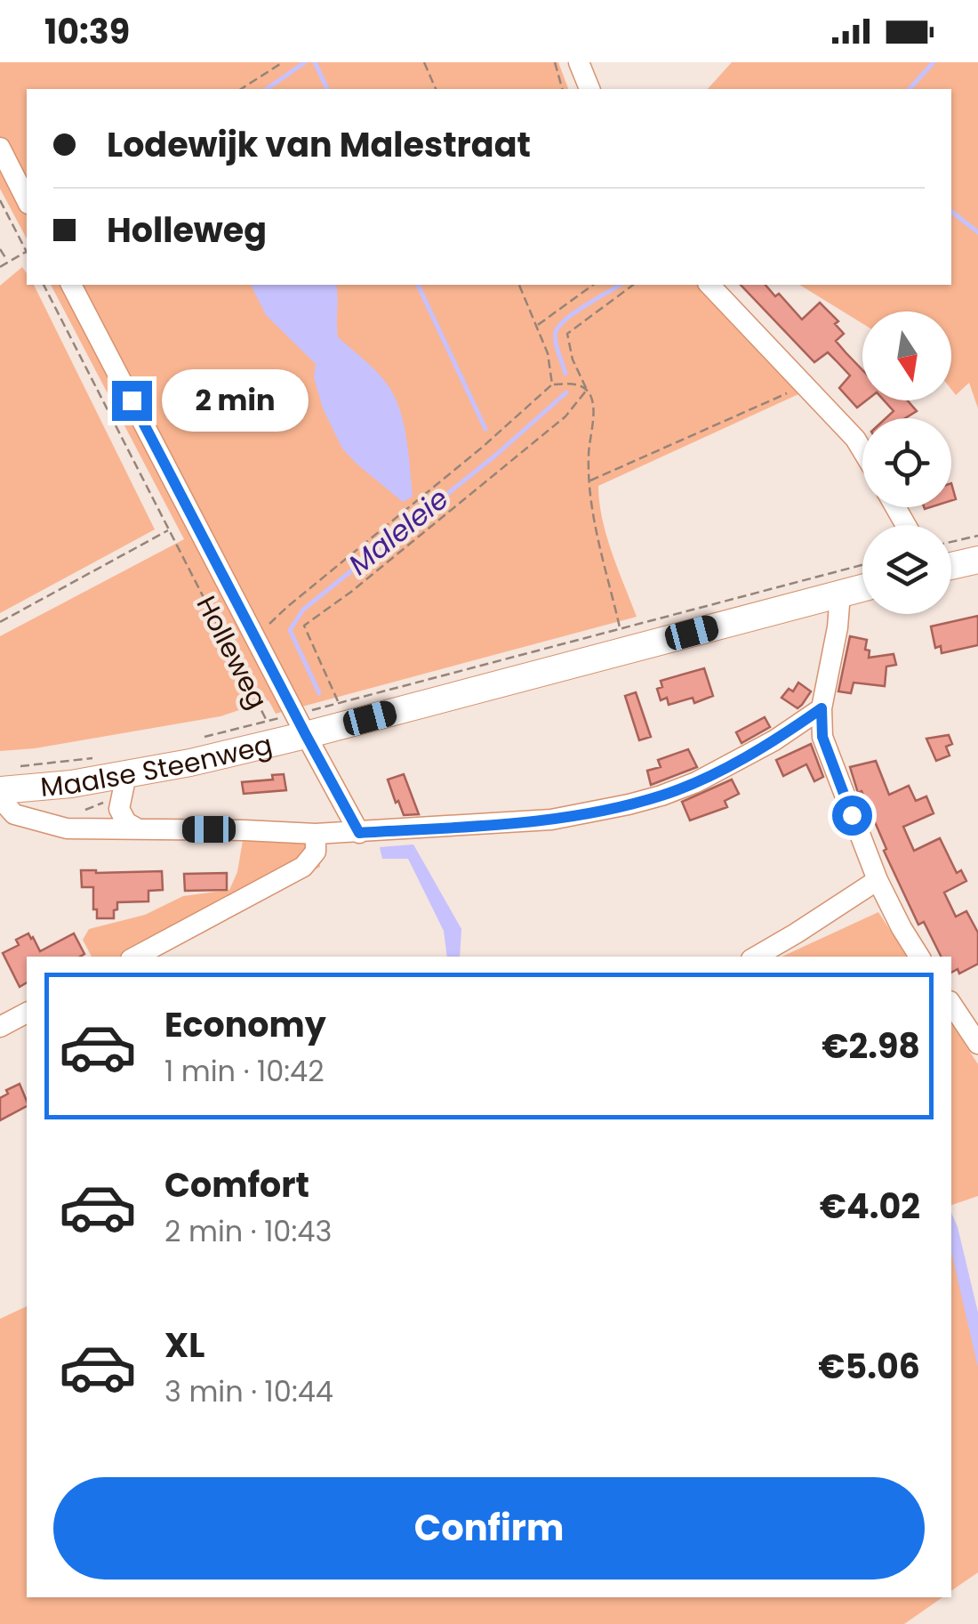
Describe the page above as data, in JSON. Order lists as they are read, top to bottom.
{
  "streets": {
    "main road": ["Maalse Steenweg"],
    "street": ["Holleweg"]
  },
  "crossings": [
    ["Holleweg", "Maalse Steenweg"]
  ],
  "water": ["Maleleie"],
  "north": "bottom",
  "page": {
    "status": "10:39",
    "banner": ["Lodewijk van Malestraat", "Holleweg"],
    "bubble": "2 min",
    "list": [
      {
        "name": "Economy",
        "note": "1 min · 10:42",
        "value": "€2.98"
      },
      {
        "name": "Comfort",
        "note": "2 min · 10:43",
        "value": "€4.02"
      },
      {
        "name": "XL",
        "note": "3 min · 10:44",
        "value": "€5.06"
      }
    ],
    "buttons": "Confirm"
  }
}
